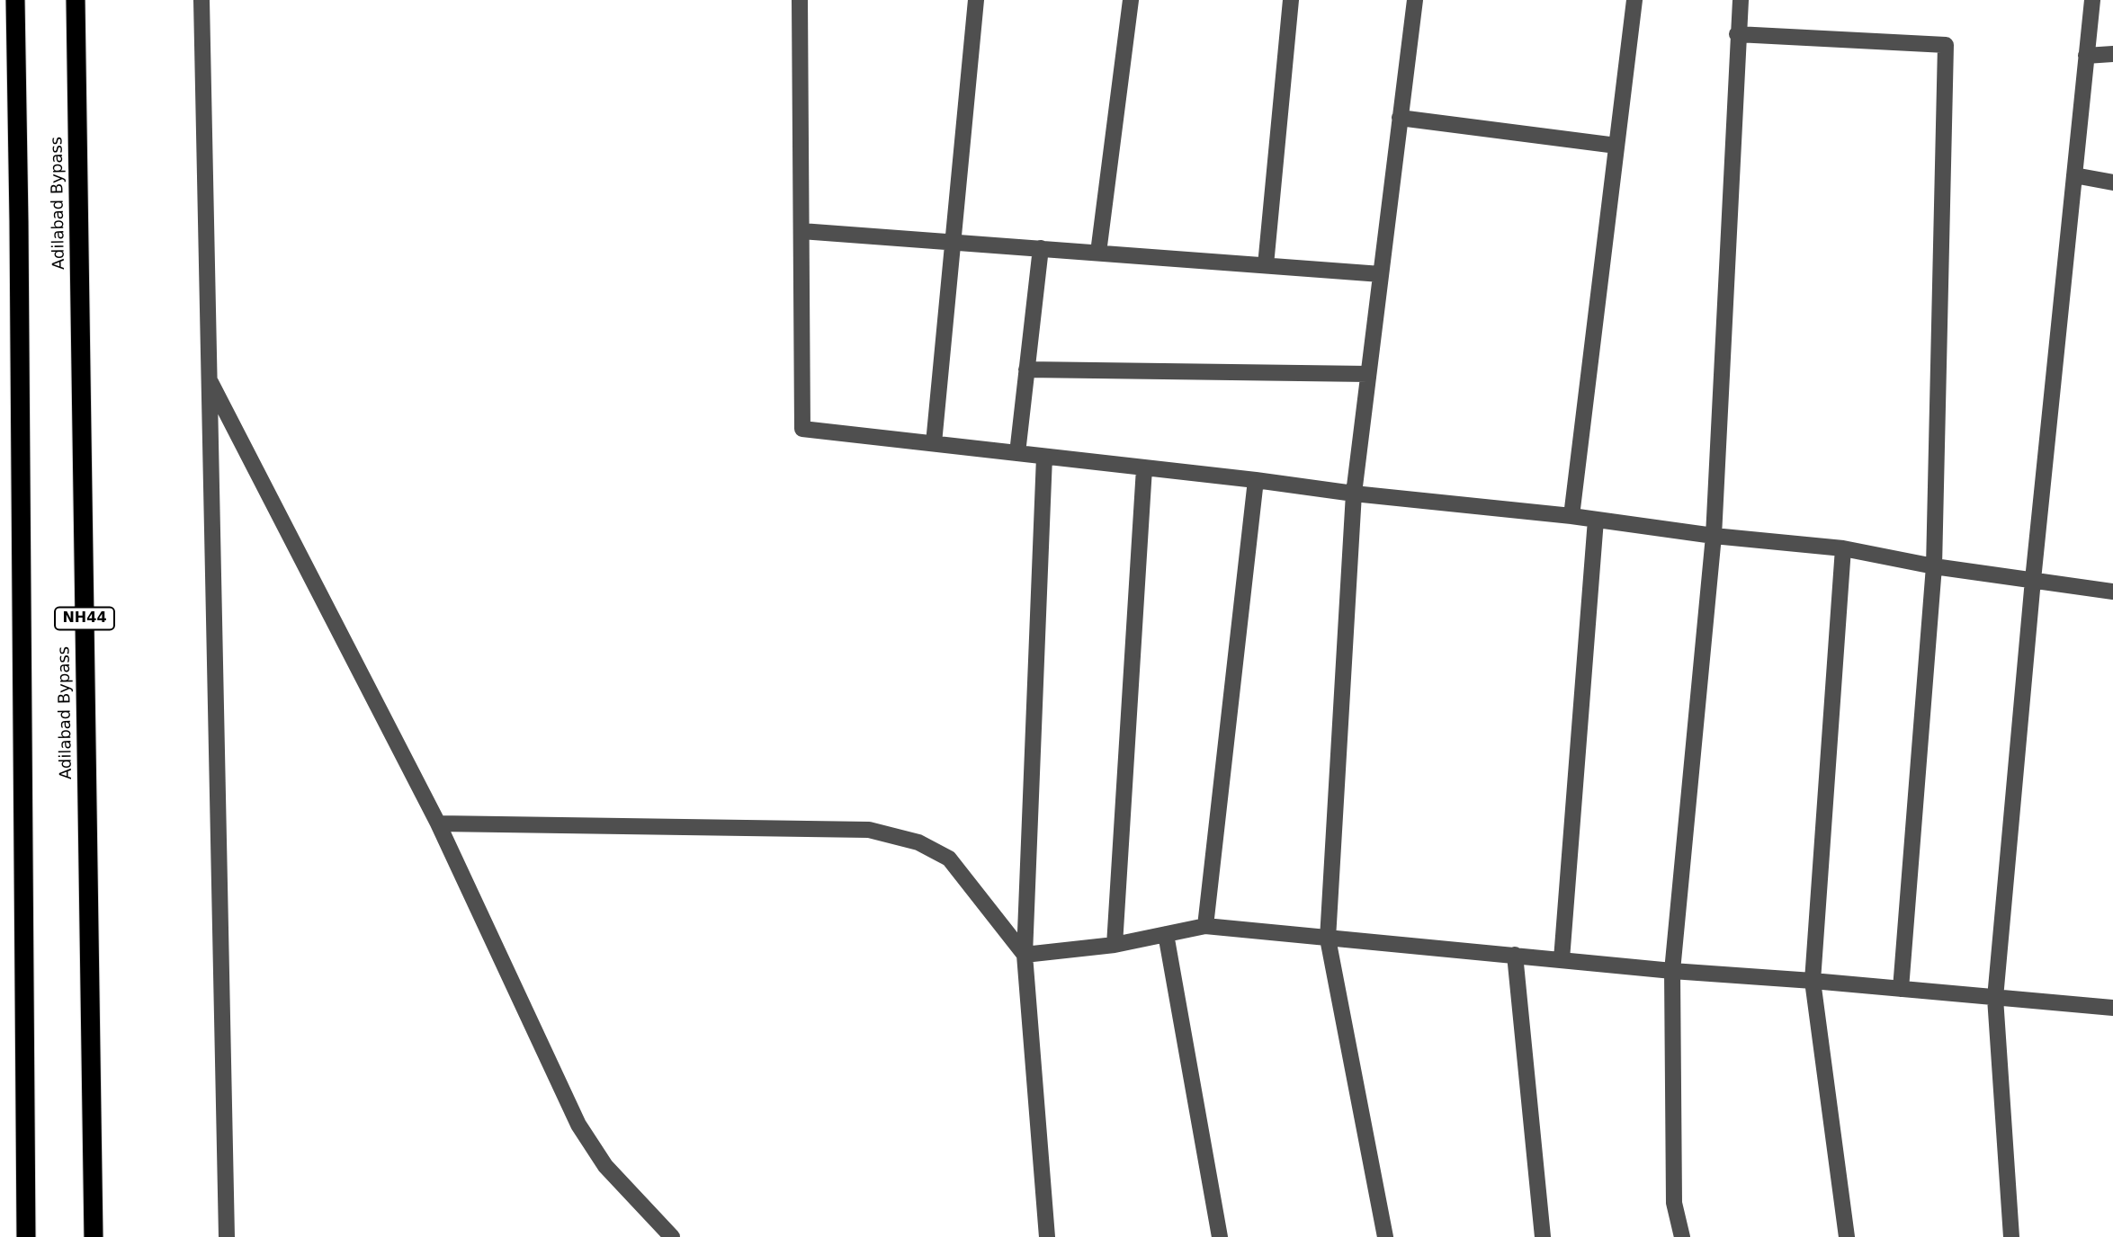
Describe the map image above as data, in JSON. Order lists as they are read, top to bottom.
{
  "streets": {
    "highway": ["Adilabad Bypass", "NH44"]
  }
}
